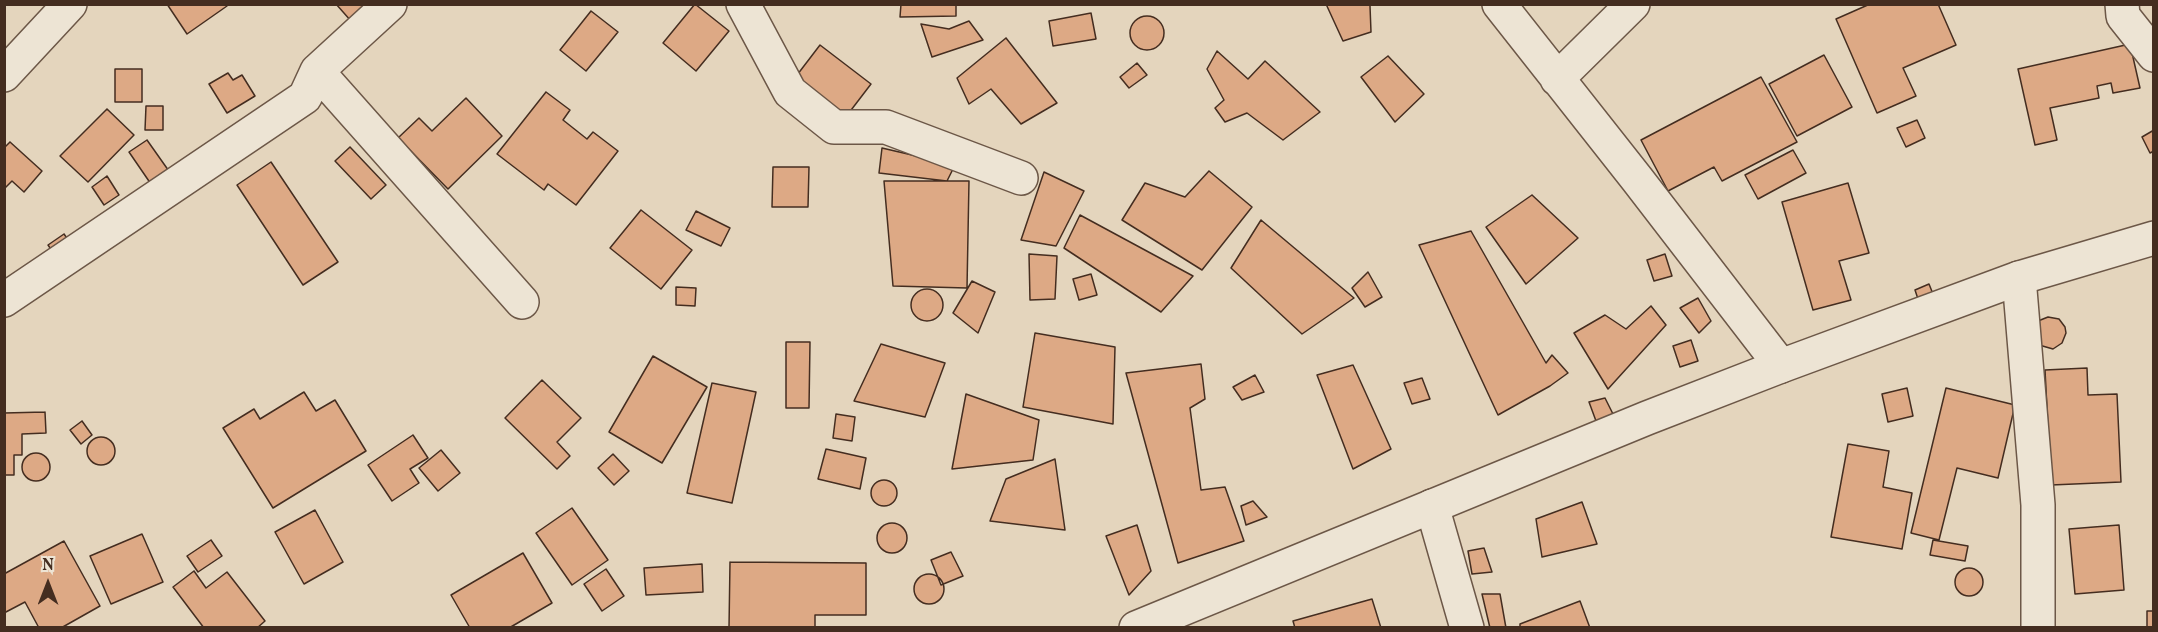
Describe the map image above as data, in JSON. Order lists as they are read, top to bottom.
{
  "north": "top"
}
